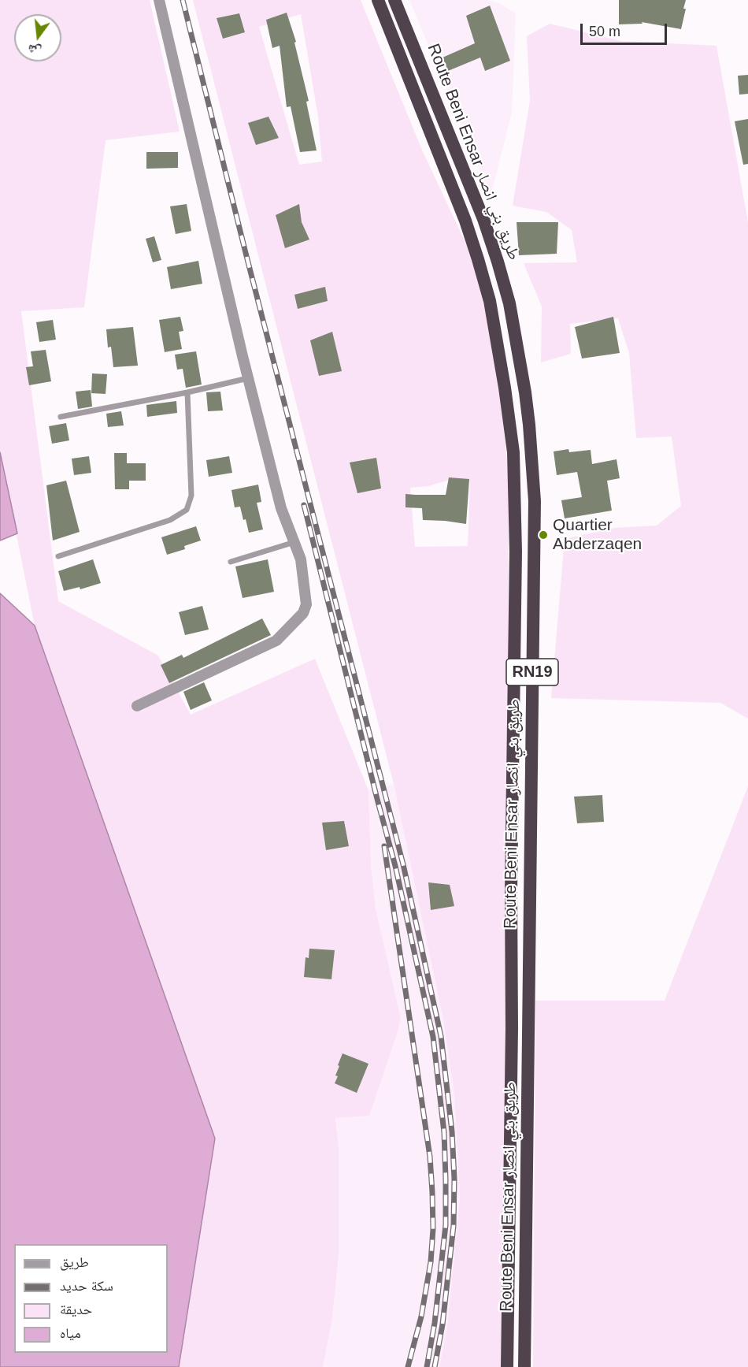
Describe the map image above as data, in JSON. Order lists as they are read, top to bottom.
{
  "streets": {
    "highway": ["Route Beni Ensar طريق بني انصار", "RN19"]
  },
  "places": ["Quartier Abderzaqen"],
  "legend": [
    "طريق",
    "سكة حديد",
    "حديقة",
    "مياه"
  ],
  "scale_bar": "50 m",
  "north": "bottom"
}
